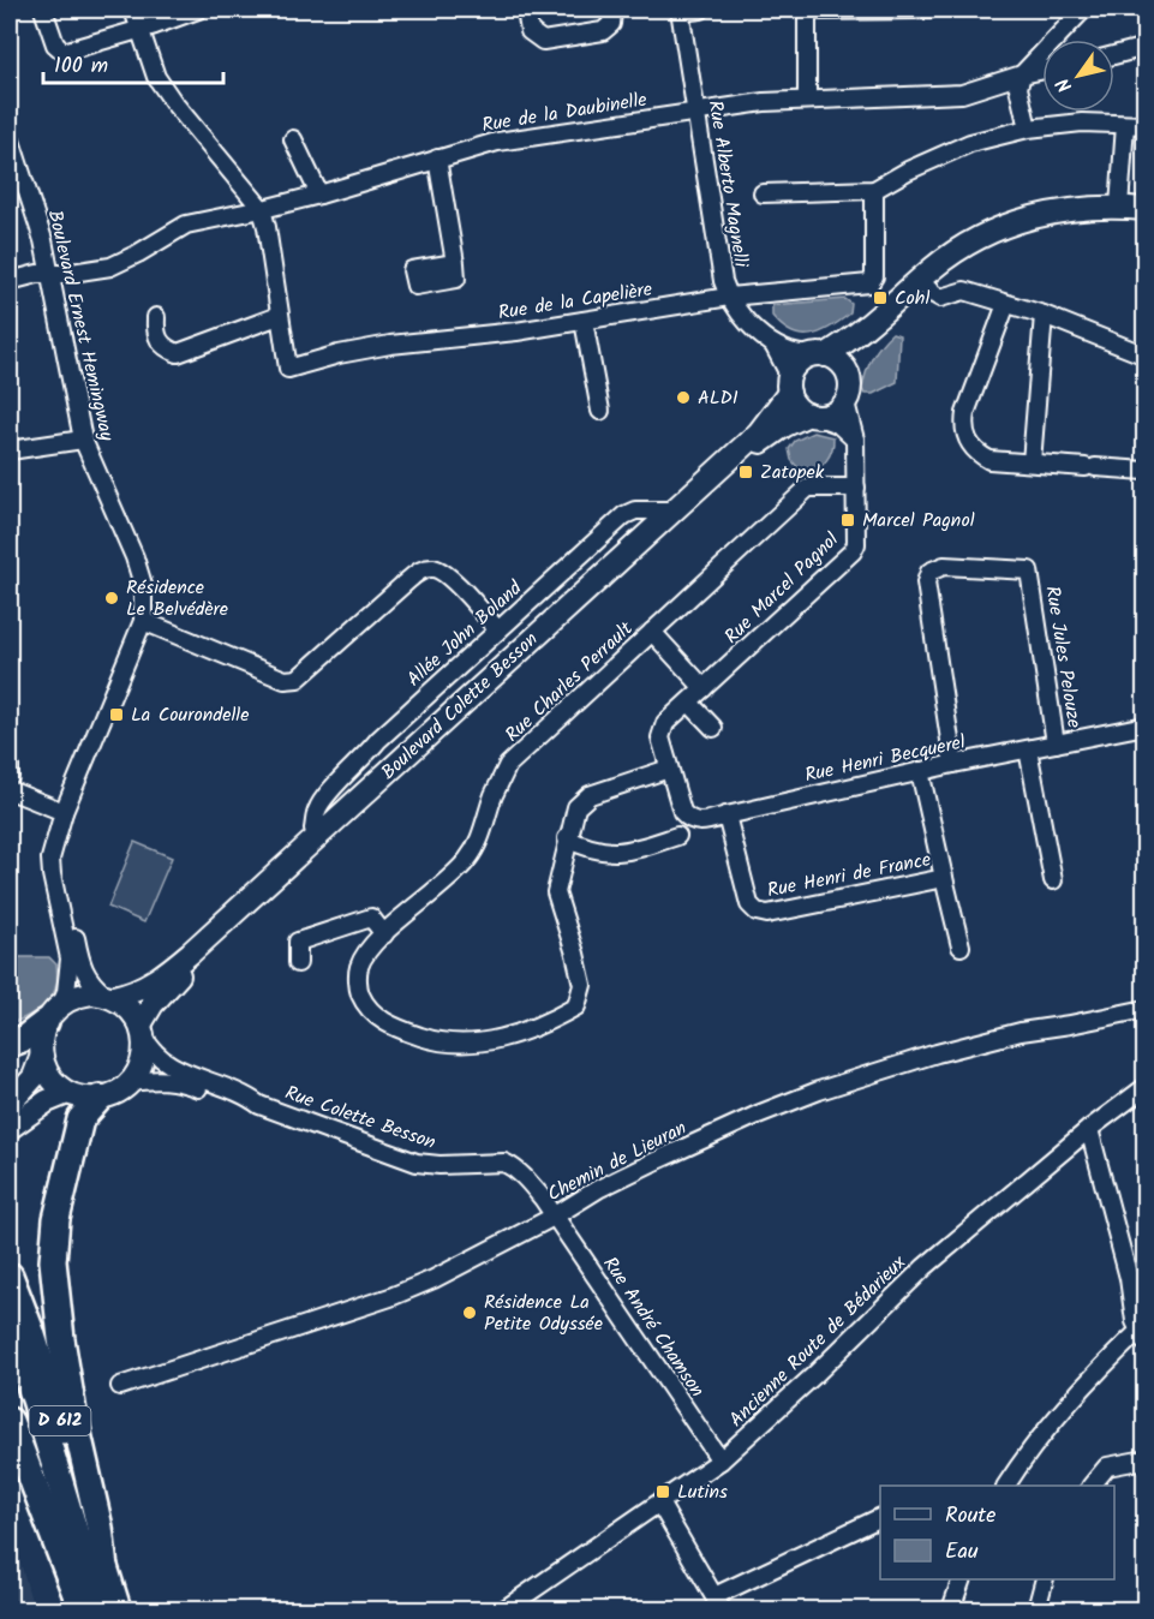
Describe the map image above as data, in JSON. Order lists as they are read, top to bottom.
{
  "streets": {
    "highway": ["D 612"],
    "main road": ["Boulevard Colette Besson"],
    "street": [
      "Rue de la Daubinelle",
      "Rue Alberto Magnelli",
      "Rue de la Capelière",
      "Boulevard Ernest Hemingway",
      "Rue Marcel Pagnol",
      "Allée John Boland",
      "Rue Jules Pelouze",
      "Rue Charles Perrault",
      "Rue Henri Becquerel",
      "Rue Henri de France",
      "Rue Colette Besson",
      "Chemin de Lieuran",
      "Rue André Chamson",
      "Ancienne Route de Bédarieux"
    ]
  },
  "crossings": [
    ["Rue de la Daubinelle", "Rue Alberto Magnelli"],
    ["Rue de la Daubinelle", "Boulevard Ernest Hemingway"],
    ["Rue Alberto Magnelli", "Rue de la Capelière"],
    ["Boulevard Ernest Hemingway", "Boulevard Colette Besson"],
    ["Boulevard Ernest Hemingway", "Rue Colette Besson"],
    ["Rue Marcel Pagnol", "Rue Charles Perrault"],
    ["Rue Marcel Pagnol", "Boulevard Colette Besson"],
    ["Rue Marcel Pagnol", "Rue Henri Becquerel"],
    ["Allée John Boland", "Boulevard Colette Besson"],
    ["Rue Jules Pelouze", "Rue Henri Becquerel"],
    ["Rue Charles Perrault", "Rue Henri Becquerel"],
    ["Boulevard Colette Besson", "Rue Colette Besson"],
    ["Rue Henri Becquerel", "Rue Henri de France"],
    ["Rue Colette Besson", "Chemin de Lieuran"],
    ["Rue Colette Besson", "Rue André Chamson"],
    ["Chemin de Lieuran", "Rue André Chamson"],
    ["Rue André Chamson", "Ancienne Route de Bédarieux"]
  ],
  "places": {
    "transit": [
      "Cohl",
      "Zatopek",
      "Marcel Pagnol",
      "La Courondelle",
      "Lutins"
    ],
    "other": ["ALDI", "Résidence Le Belvédère", "Résidence La Petite Odyssée"]
  },
  "legend": ["Route", "Eau"],
  "scale_bar": "100 m",
  "north": "bottom left"
}
